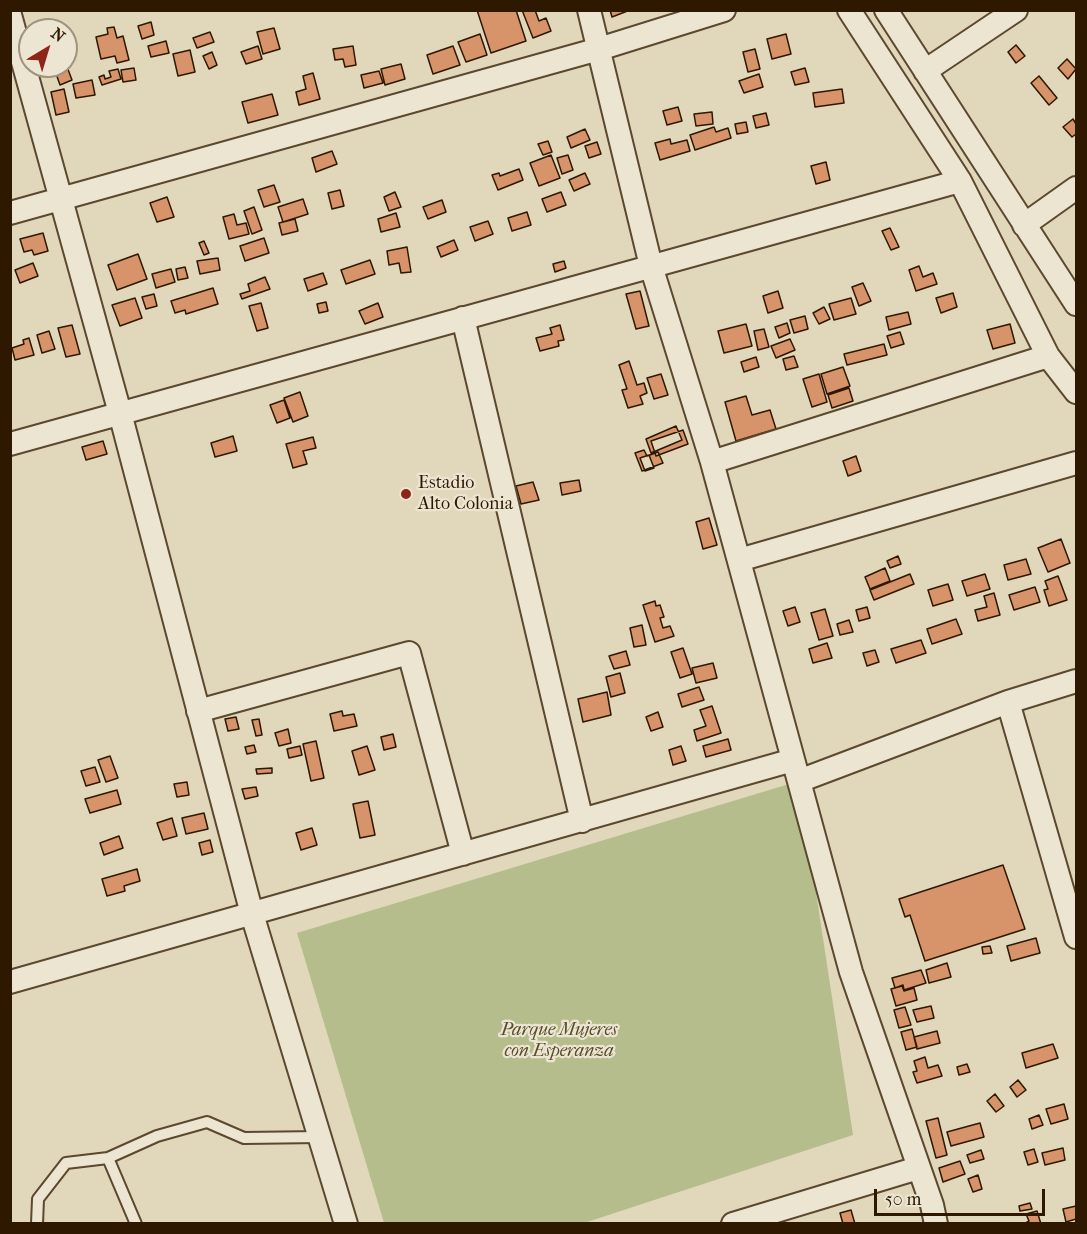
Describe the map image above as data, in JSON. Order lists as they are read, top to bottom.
{
  "parks": ["Parque Mujeres con Esperanza"],
  "places": ["Estadio Alto Colonia"],
  "scale_bar": "50 m",
  "north": "top right"
}
